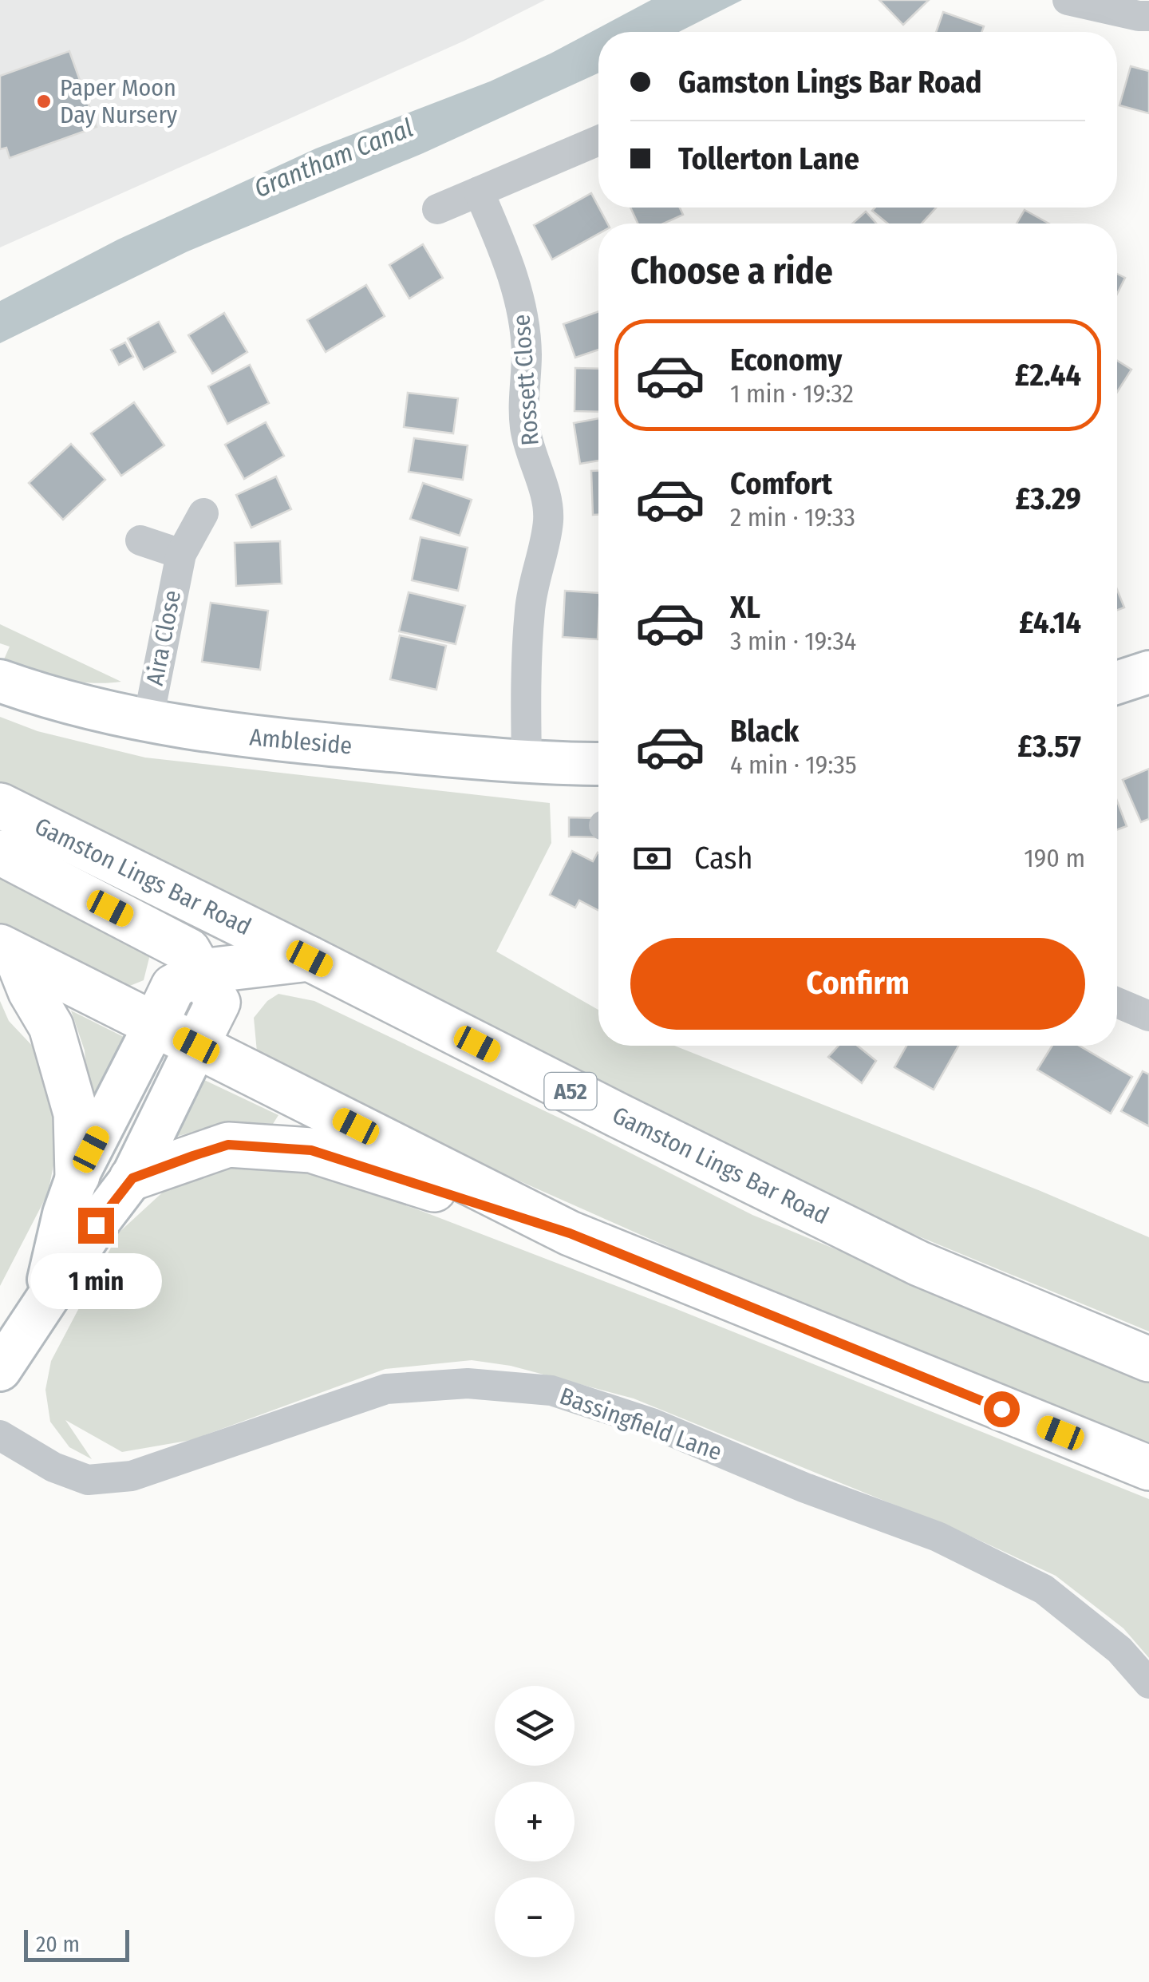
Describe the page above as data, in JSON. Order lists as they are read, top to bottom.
{
  "streets": {
    "highway": ["Gamston Lings Bar Road", "A52"],
    "street": [
      "Rossett Close",
      "Aira Close",
      "Ambleside",
      "Bassingfield Lane"
    ]
  },
  "crossings": [
    ["Rossett Close", "Ambleside"],
    ["Aira Close", "Ambleside"]
  ],
  "water": ["Grantham Canal"],
  "places": ["Paper Moon Day Nursery"],
  "scale_bar": "20 m",
  "page": {
    "banner": ["Gamston Lings Bar Road", "Tollerton Lane"],
    "heading": "Choose a ride",
    "list": [
      {
        "name": "Economy",
        "note": "1 min · 19:32",
        "value": "£2.44"
      },
      {
        "name": "Comfort",
        "note": "2 min · 19:33",
        "value": "£3.29"
      },
      {
        "name": "XL",
        "note": "3 min · 19:34",
        "value": "£4.14"
      },
      {
        "name": "Black",
        "note": "4 min · 19:35",
        "value": "£3.57"
      }
    ],
    "pay": ["Cash", "190 m"],
    "buttons": "Confirm",
    "bubble": "1 min",
    "map_buttons": ["+", "−"],
    "scale": "20 m"
  }
}
